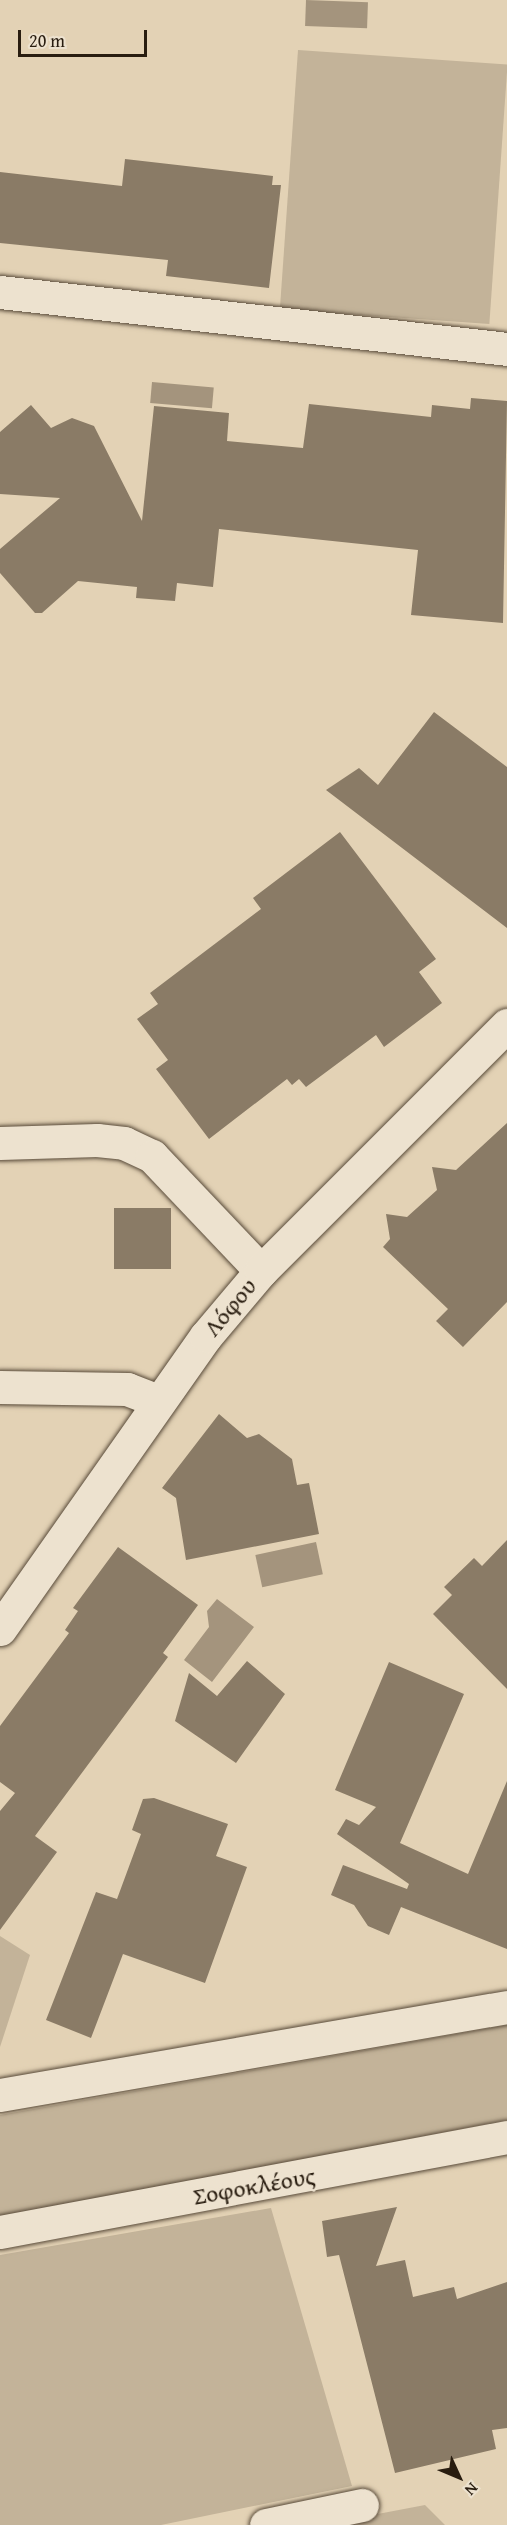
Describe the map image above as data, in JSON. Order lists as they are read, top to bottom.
{
  "streets": {
    "street": ["Λόφου", "Σοφοκλέους"]
  },
  "scale_bar": "20 m",
  "north": "bottom right"
}
